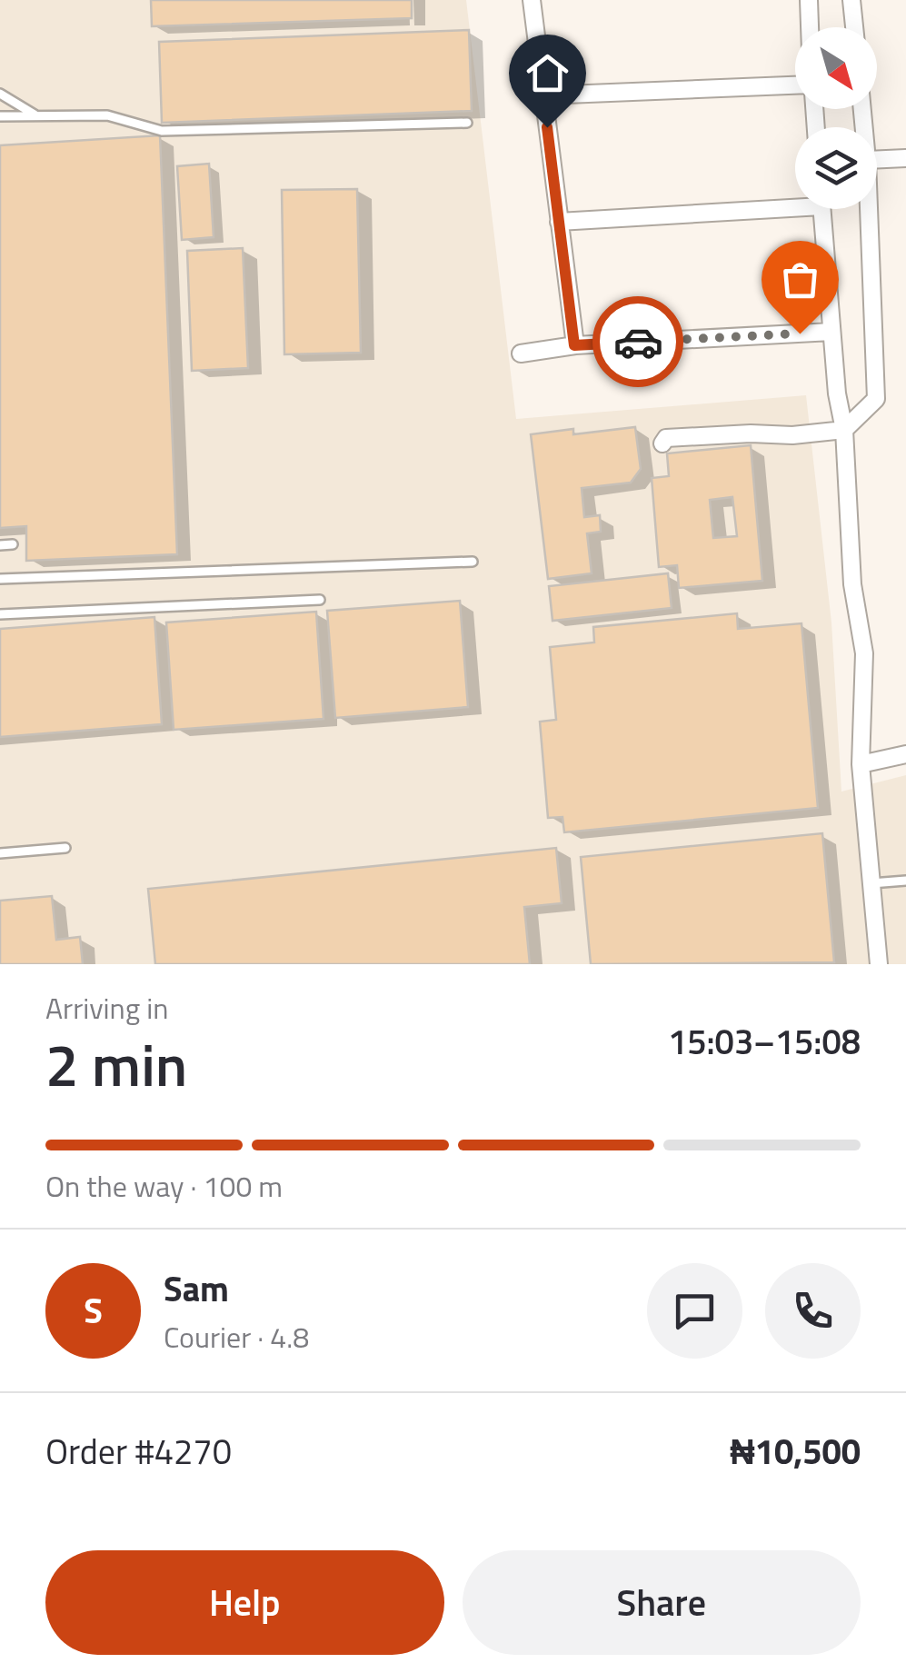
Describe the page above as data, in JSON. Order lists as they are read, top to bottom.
{
  "north": "bottom right",
  "page": {
    "heading": ["2 min", "Arriving in", "15:03–15:08"],
    "panel": [
      "Sam",
      "Courier · 4.8",
      "Order #4270",
      "₦10,500"
    ],
    "bar": "On the way · 100 m",
    "round": "S",
    "buttons": ["Help", "Share"]
  }
}
